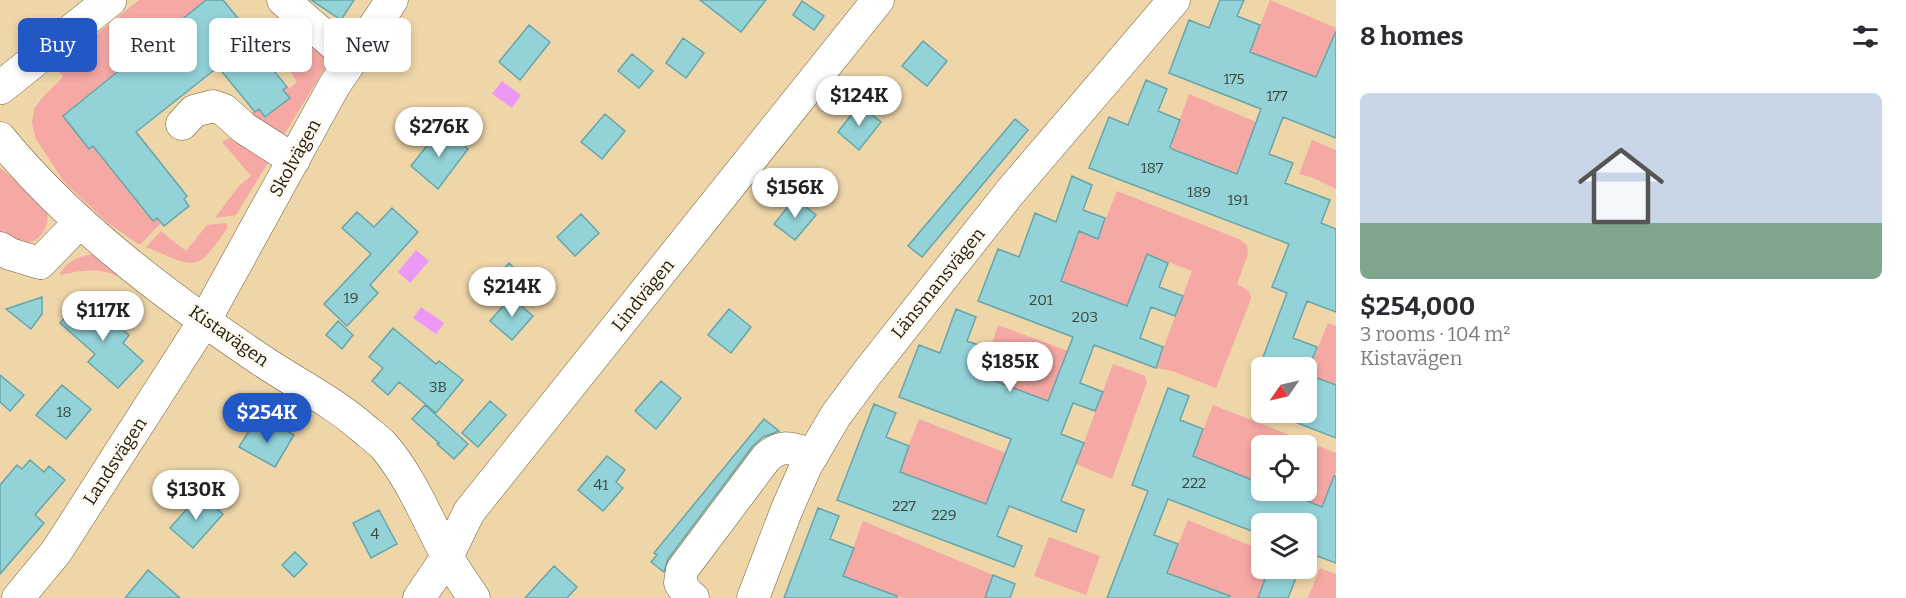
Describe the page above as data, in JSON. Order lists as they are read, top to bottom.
{
  "streets": {
    "street": [
      "Skolvägen",
      "Länsmansvägen",
      "Lindvägen",
      "Kistavägen",
      "Landsvägen"
    ]
  },
  "crossings": [
    ["Skolvägen", "Kistavägen"],
    ["Skolvägen", "Landsvägen"],
    ["Lindvägen", "Kistavägen"],
    ["Kistavägen", "Landsvägen"]
  ],
  "house_numbers": [
    "175",
    "177",
    "187",
    "189",
    "191",
    "19",
    "201",
    "203",
    "3B",
    "18",
    "222",
    "41",
    "227",
    "229",
    "4"
  ],
  "north": "bottom left",
  "page": {
    "heading": "8 homes",
    "chip": [
      "Buy",
      "Rent",
      "Filters",
      "New"
    ],
    "list": [
      {
        "name": "$254,000",
        "note": "3 rooms · 104 m² · Kistavägen"
      }
    ],
    "price": [
      "$124K",
      "$276K",
      "$156K",
      "$214K",
      "$117K",
      "$185K",
      "$254K",
      "$130K"
    ]
  }
}
